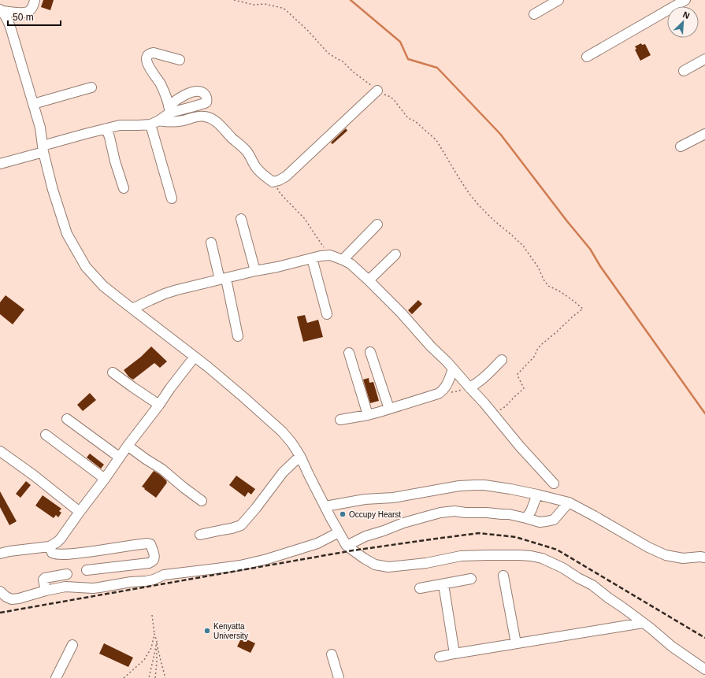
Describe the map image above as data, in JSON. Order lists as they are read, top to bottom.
{
  "places": ["Occupy Hearst", "Kenyatta University"],
  "scale_bar": "50 m",
  "north": "top right"
}
